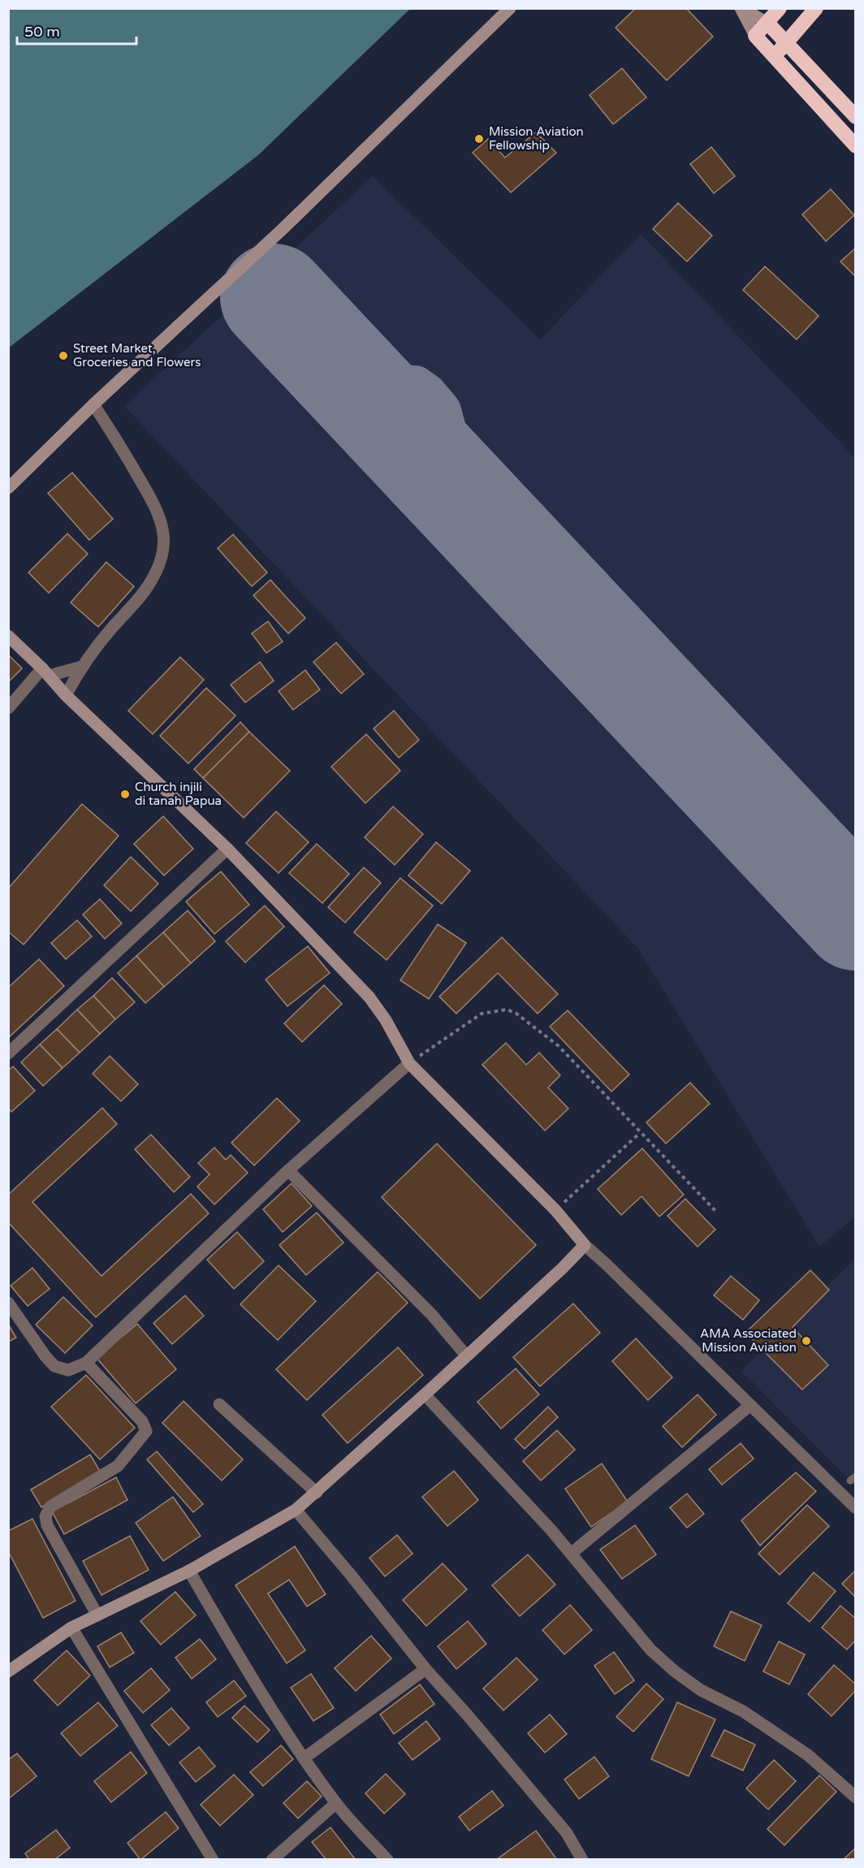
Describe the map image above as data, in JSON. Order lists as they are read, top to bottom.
{
  "places": [
    "Mission Aviation Fellowship",
    "Street Market, Groceries and Flowers",
    "Church injili di tanah Papua",
    "AMA Associated Mission Aviation"
  ],
  "scale_bar": "50 m"
}
